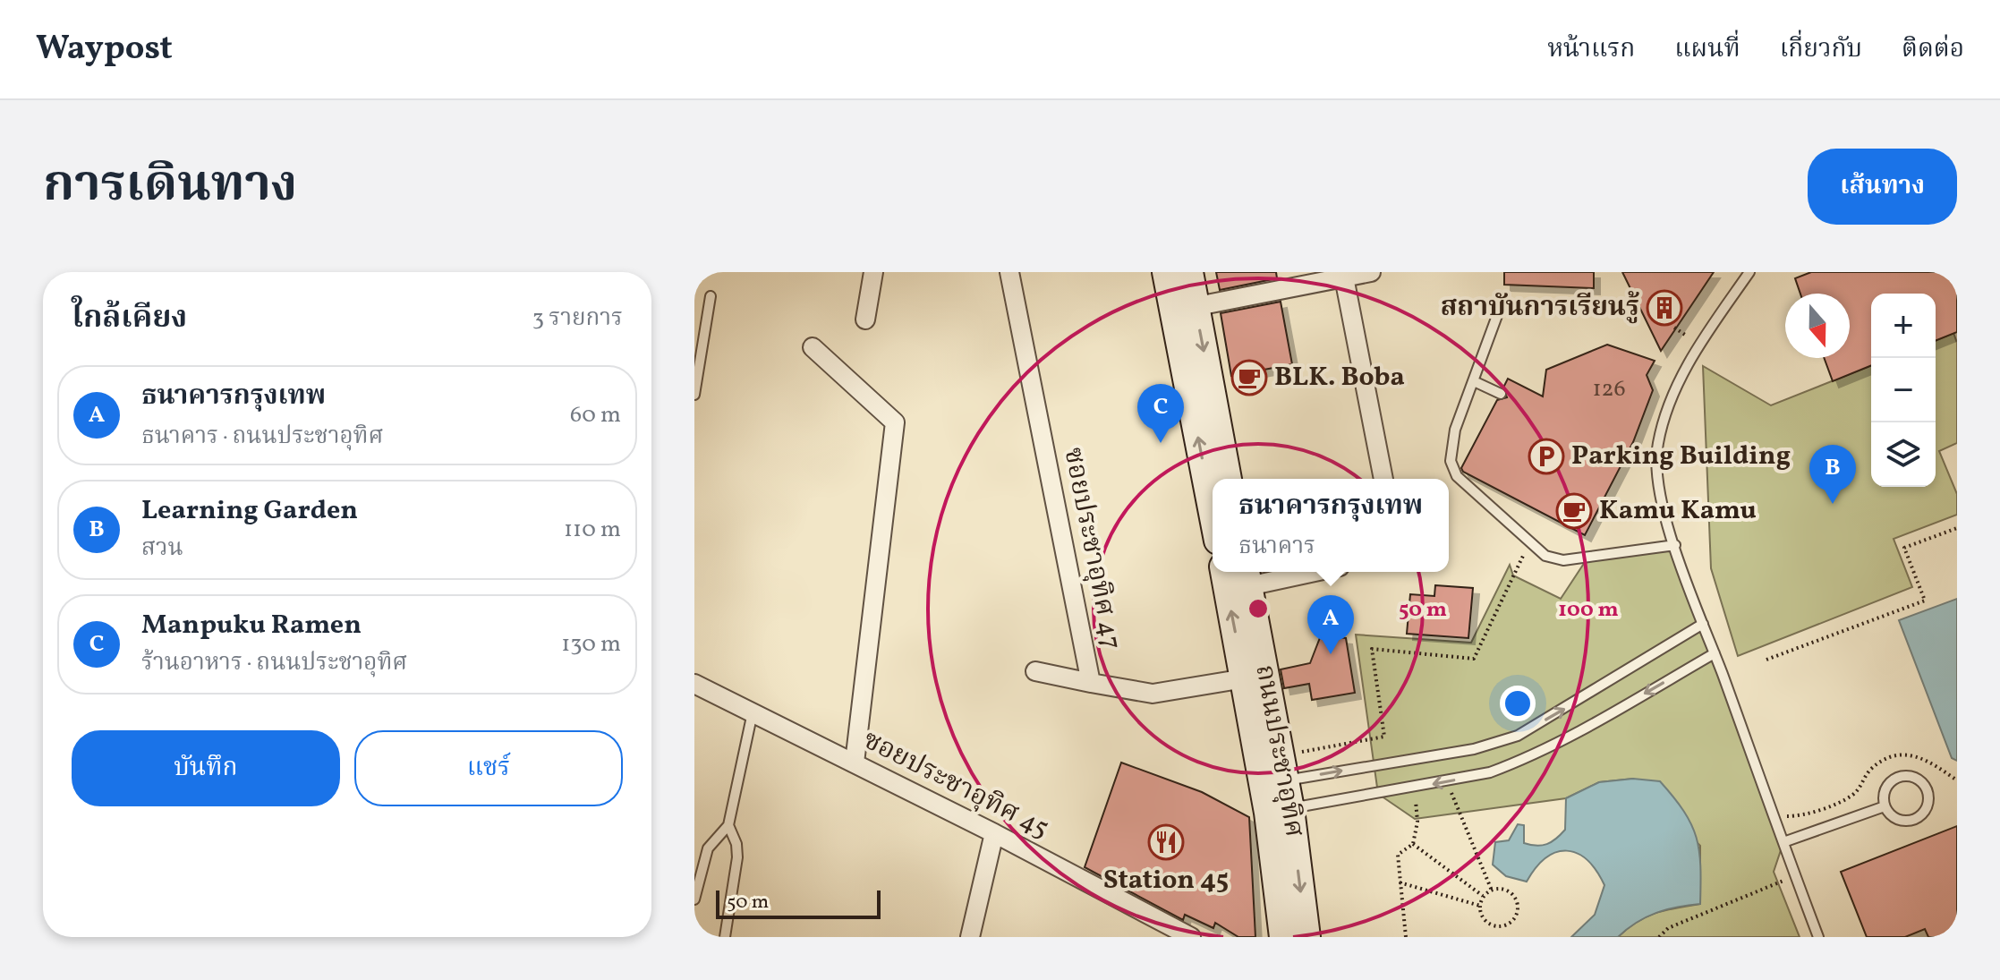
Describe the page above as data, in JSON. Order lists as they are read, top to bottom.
{
  "streets": {
    "main road": ["ถนนประชาอุทิศ"],
    "street": ["ซอยประชาอุทิศ 47", "ซอยประชาอุทิศ 45"]
  },
  "crossings": [
    ["ซอยประชาอุทิศ 47", "ถนนประชาอุทิศ"]
  ],
  "places": {
    "building": ["สถาบันการเรียนรู้"],
    "cafe": ["BLK. Boba", "Kamu Kamu"],
    "parking": ["Parking Building"],
    "restaurant": ["Station 45"]
  },
  "house_numbers": ["126"],
  "scale_bar": "50 m",
  "north": "bottom",
  "page": {
    "header": "Waypost",
    "nav": [
      "หน้าแรก",
      "แผนที่",
      "เกี่ยวกับ",
      "ติดต่อ"
    ],
    "title": "การเดินทาง",
    "buttons": [
      "เส้นทาง",
      ["บันทึก", "แชร์"]
    ],
    "heading": ["ใกล้เคียง", "3 รายการ"],
    "map_buttons": ["+", "−"],
    "list": [
      {
        "mark": "A",
        "name": "ธนาคารกรุงเทพ",
        "note": "ธนาคาร · ถนนประชาอุทิศ",
        "value": "60 m"
      },
      {
        "mark": "B",
        "name": "Learning Garden",
        "note": "สวน",
        "value": "110 m"
      },
      {
        "mark": "C",
        "name": "Manpuku Ramen",
        "note": "ร้านอาหาร · ถนนประชาอุทิศ",
        "value": "130 m"
      }
    ],
    "pins": ["C", "B", "A"],
    "popup": ["ธนาคารกรุงเทพ", "ธนาคาร"],
    "scale": "50 m"
  },
  "rings": ["50 m", "100 m"]
}
